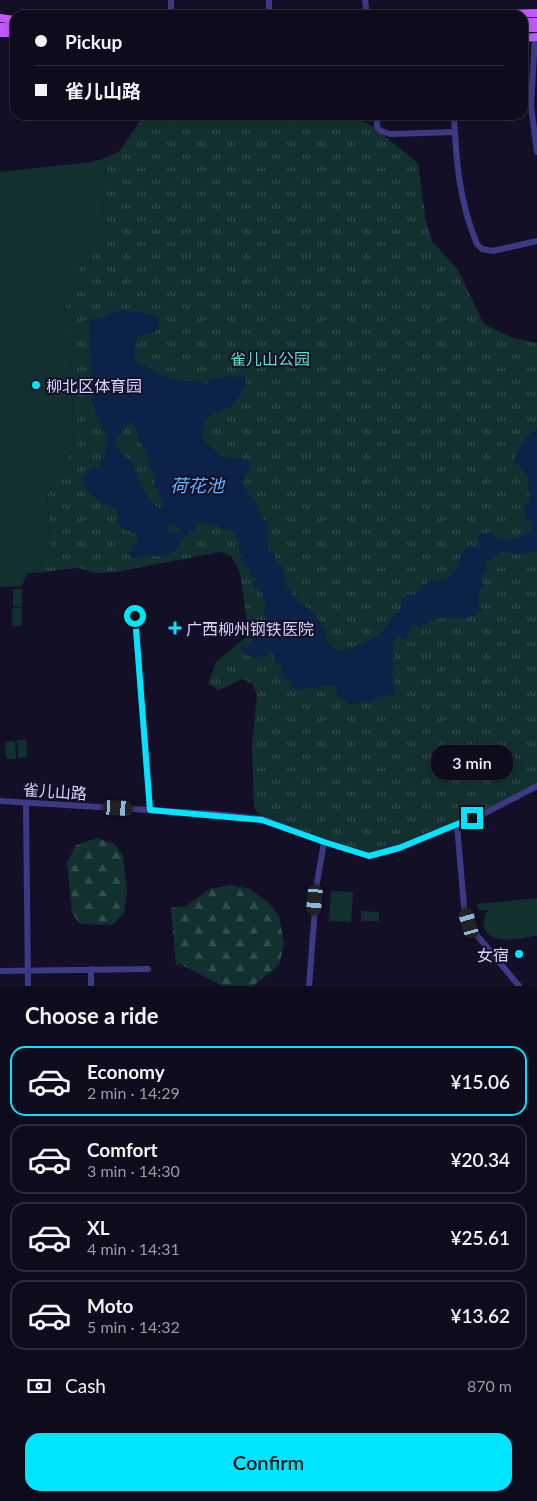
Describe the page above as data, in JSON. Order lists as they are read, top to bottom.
{
  "streets": {
    "street": ["雀儿山路"]
  },
  "water": ["荷花池"],
  "parks": ["雀儿山公园"],
  "places": {
    "other": ["柳北区体育园", "女宿"],
    "health": ["广西柳州钢铁医院"]
  },
  "page": {
    "banner": ["Pickup", "雀儿山路"],
    "bubble": "3 min",
    "heading": "Choose a ride",
    "list": [
      {
        "name": "Economy",
        "note": "2 min · 14:29",
        "value": "¥15.06"
      },
      {
        "name": "Comfort",
        "note": "3 min · 14:30",
        "value": "¥20.34"
      },
      {
        "name": "XL",
        "note": "4 min · 14:31",
        "value": "¥25.61"
      },
      {
        "name": "Moto",
        "note": "5 min · 14:32",
        "value": "¥13.62"
      }
    ],
    "pay": ["Cash", "870 m"],
    "buttons": "Confirm"
  }
}
